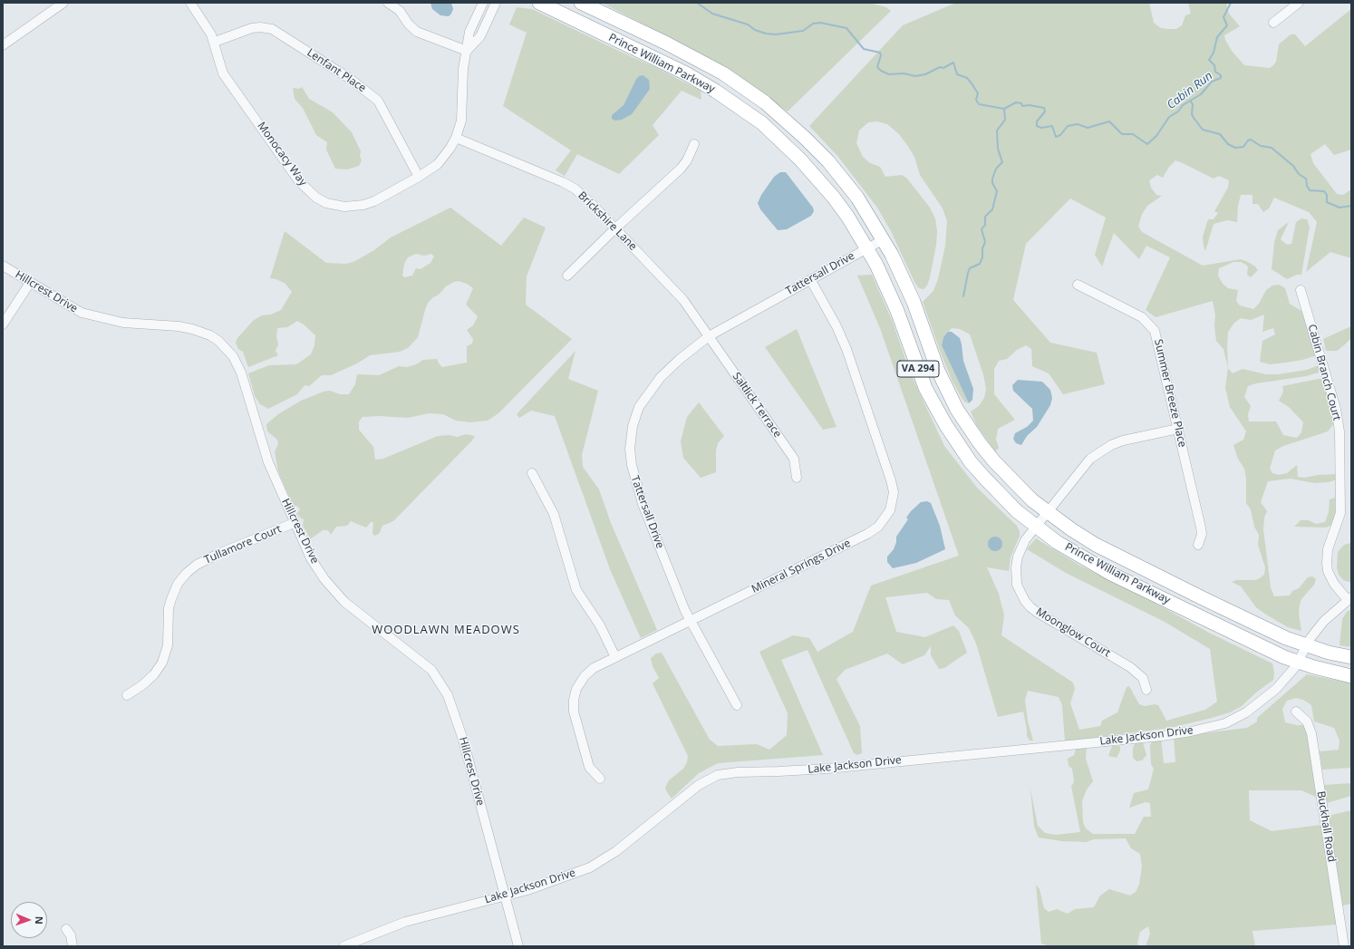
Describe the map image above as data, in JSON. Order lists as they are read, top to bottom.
{
  "streets": {
    "highway": ["Prince William Parkway", "VA 294"],
    "street": [
      "Lenfant Place",
      "Monocacy Way",
      "Brickshire Lane",
      "Tattersall Drive",
      "Hillcrest Drive",
      "Cabin Branch Court",
      "Summer Breeze Place",
      "Saltlick Terrace",
      "Tullamore Court",
      "Mineral Springs Drive",
      "Moonglow Court",
      "Lake Jackson Drive",
      "Buckhall Road"
    ]
  },
  "crossings": [
    ["Prince William Parkway", "Tattersall Drive"],
    ["Prince William Parkway", "Moonglow Court"],
    ["Prince William Parkway", "Lake Jackson Drive"],
    ["Lenfant Place", "Monocacy Way"],
    ["Monocacy Way", "Brickshire Lane"],
    ["Brickshire Lane", "Tattersall Drive"],
    ["Brickshire Lane", "Saltlick Terrace"],
    ["Tattersall Drive", "Saltlick Terrace"],
    ["Tattersall Drive", "Mineral Springs Drive"],
    ["Hillcrest Drive", "Tullamore Court"],
    ["Hillcrest Drive", "Lake Jackson Drive"],
    ["Cabin Branch Court", "Lake Jackson Drive"],
    ["Summer Breeze Place", "Moonglow Court"]
  ],
  "districts": ["WOODLAWN MEADOWS"],
  "water": ["Cabin Run"],
  "north": "right"
}
